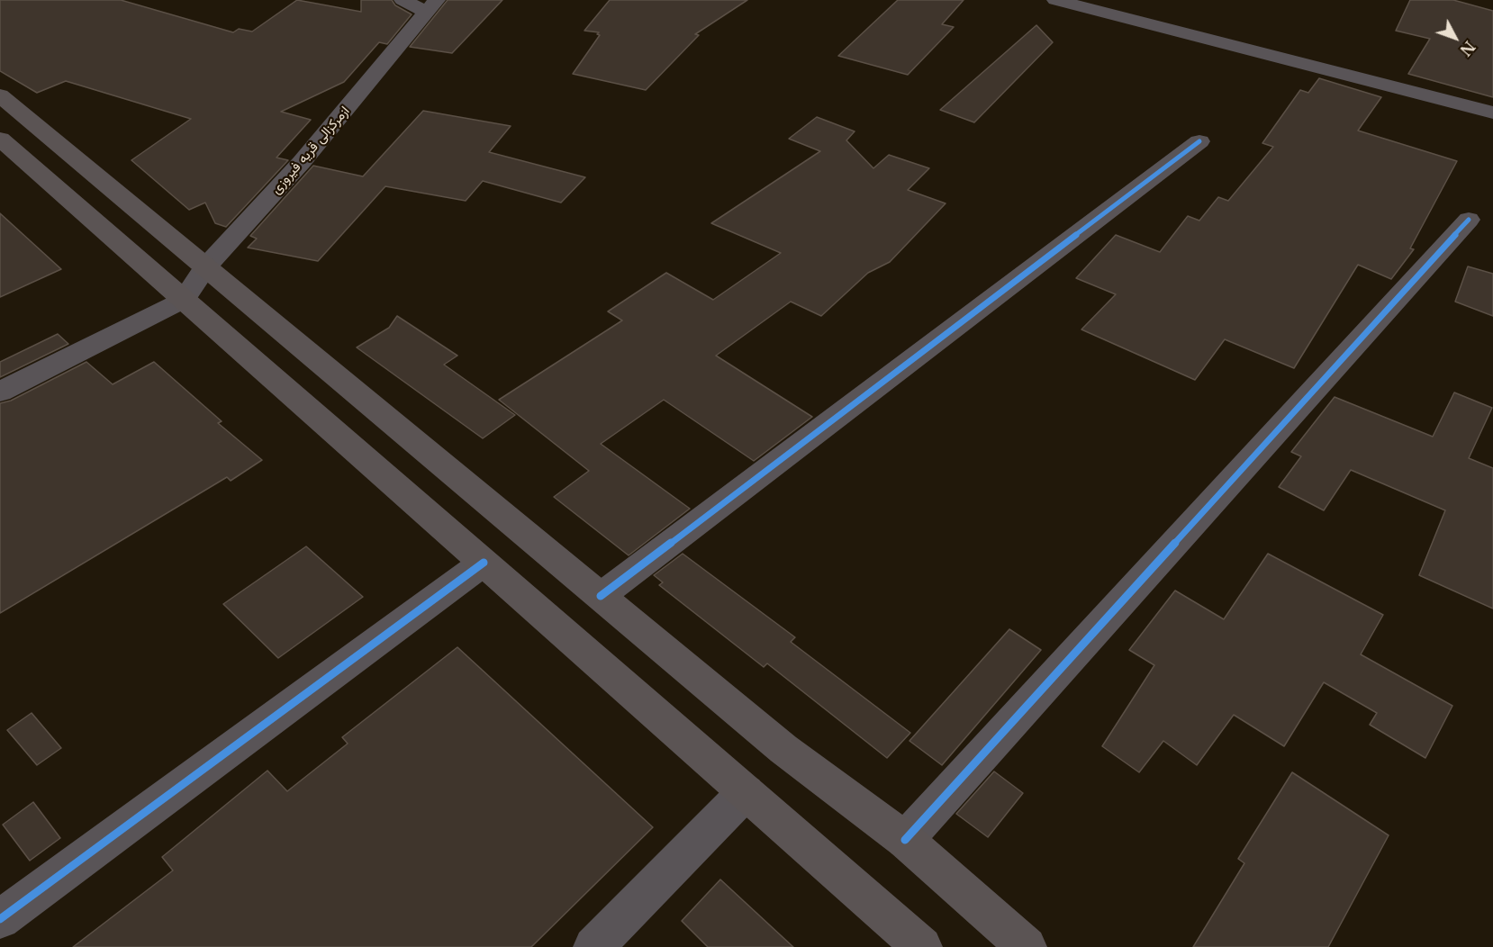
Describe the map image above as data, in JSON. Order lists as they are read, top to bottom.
{
  "streets": {
    "street": ["ازمرکزالی قریه فیروزی"]
  },
  "north": "bottom right"
}
